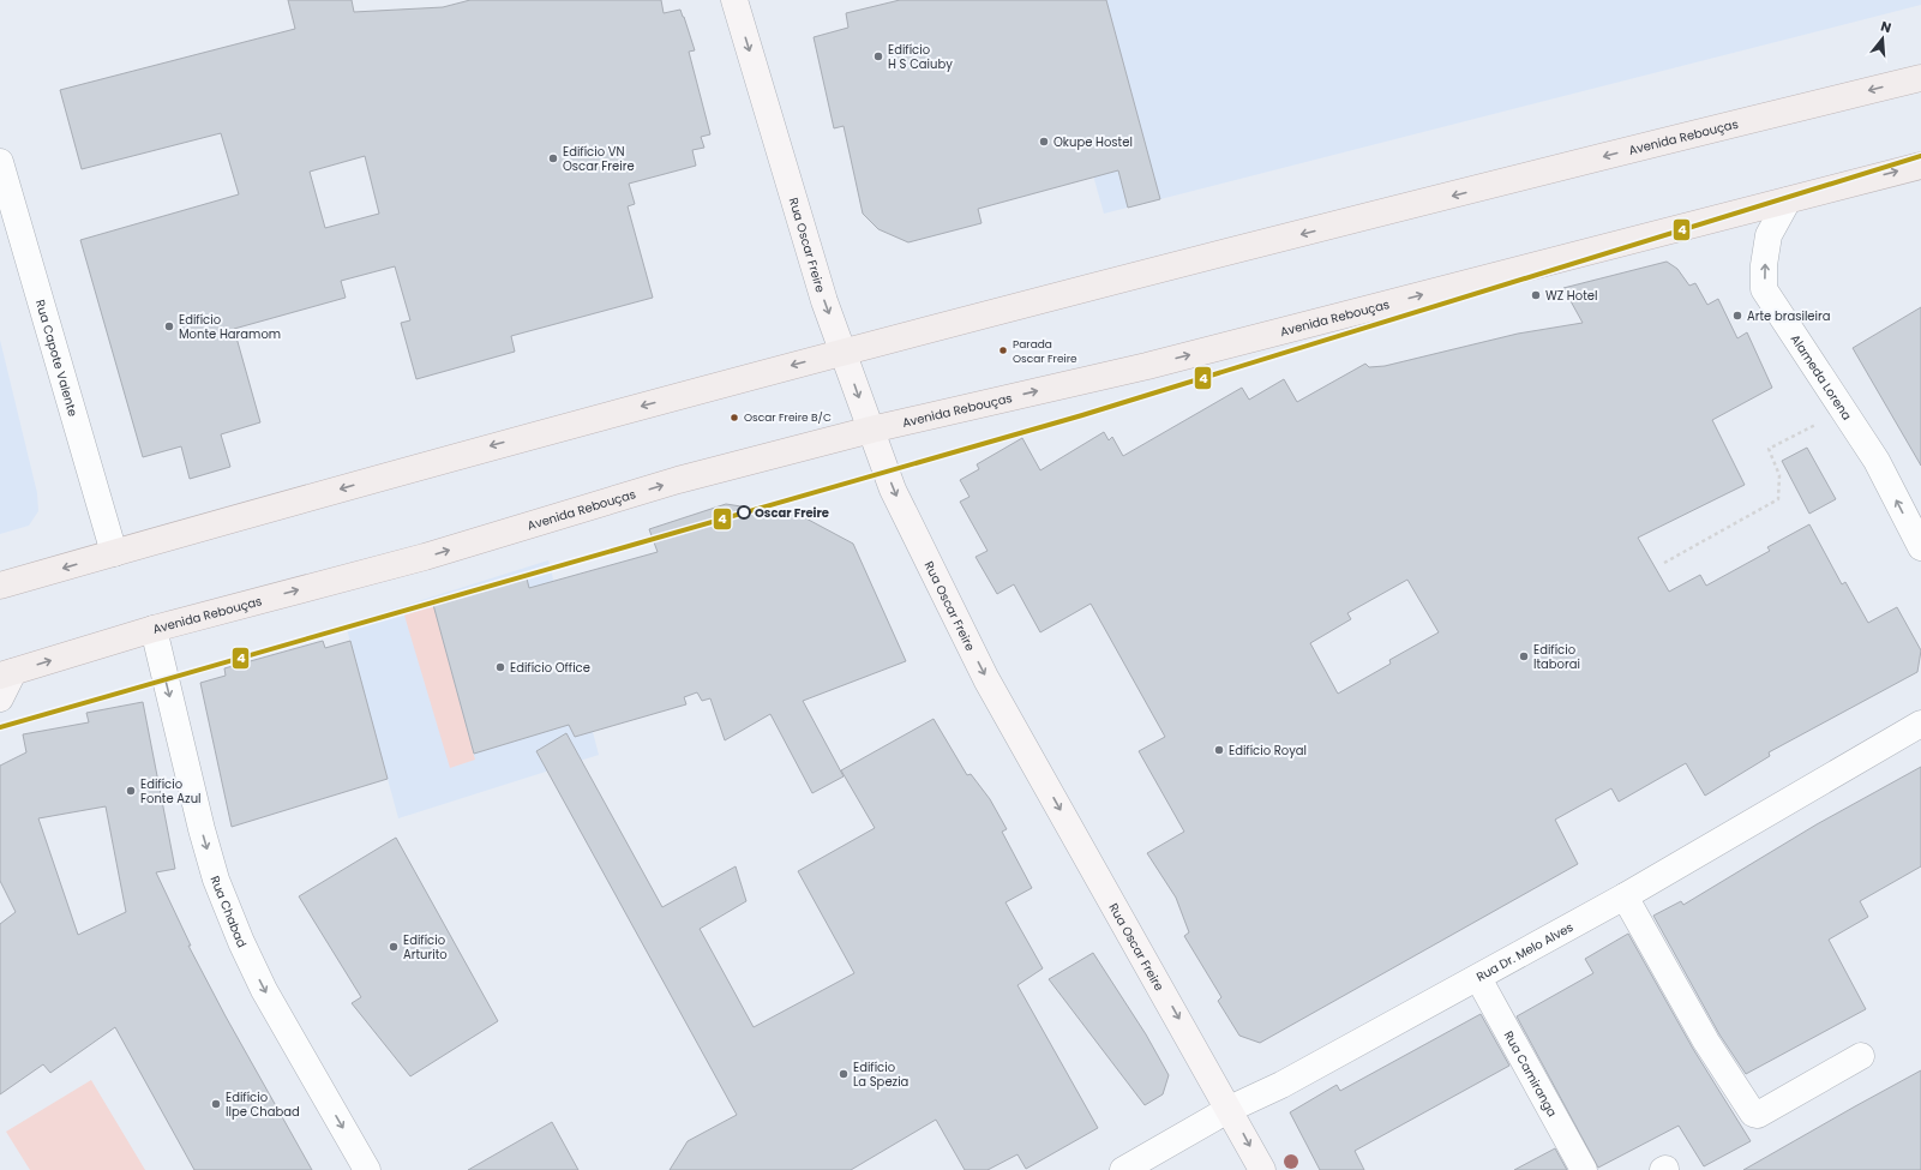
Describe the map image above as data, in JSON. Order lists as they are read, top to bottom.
{
  "streets": {
    "main road": ["Avenida Rebouças"],
    "street": [
      "Rua Oscar Freire",
      "Rua Capote Valente",
      "Alameda Lorena",
      "Rua Chabad",
      "Rua Dr. Melo Alves",
      "Rua Camiranga"
    ]
  },
  "crossings": [
    ["Avenida Rebouças", "Rua Oscar Freire"],
    ["Avenida Rebouças", "Rua Capote Valente"],
    ["Avenida Rebouças", "Alameda Lorena"],
    ["Avenida Rebouças", "Rua Chabad"],
    ["Rua Oscar Freire", "Rua Dr. Melo Alves"],
    ["Rua Dr. Melo Alves", "Rua Camiranga"]
  ],
  "one_way": ["Rua Oscar Freire", "Alameda Lorena", "Rua Chabad"],
  "places": [
    "Edifício H S Caiuby",
    "Okupe Hostel",
    "Edifício VN Oscar Freire",
    "WZ Hotel",
    "Arte brasileira",
    "Edifício Monte Haramom",
    "Parada Oscar Freire",
    "Oscar Freire B/C",
    "Oscar Freire",
    "Edifício Itaborai",
    "Edifício Office",
    "Edifício Royal",
    "Edifício Fonte Azul",
    "Edifício Arturito",
    "Edifício La Spezia",
    "Edifício Ilpe Chabad"
  ],
  "lines": ["transit line 4"],
  "north": "top"
}
